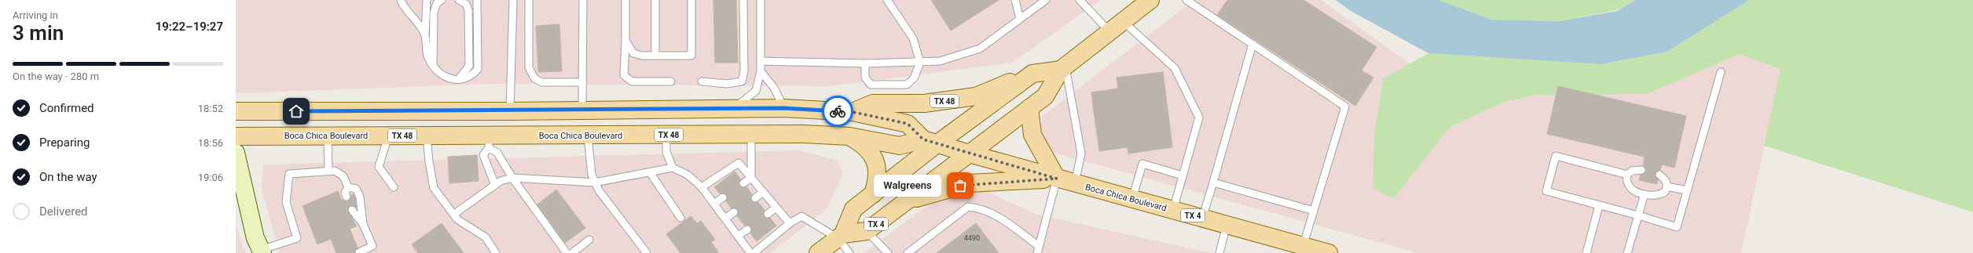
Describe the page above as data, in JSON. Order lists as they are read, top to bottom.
{
  "streets": {
    "main road": ["TX 48", "Boca Chica Boulevard", "TX 4"]
  },
  "crossings": [
    ["TX 48", "Boca Chica Boulevard"],
    ["Boca Chica Boulevard", "TX 4"]
  ],
  "places": ["Walgreens"],
  "house_numbers": ["4490"],
  "page": {
    "heading": ["3 min", "Arriving in", "19:22–19:27"],
    "bar": "On the way · 280 m",
    "list": [
      ["Confirmed", "18:52"],
      ["Preparing", "18:56"],
      ["On the way", "19:06"],
      "Delivered"
    ],
    "bubble": "Walgreens"
  }
}
